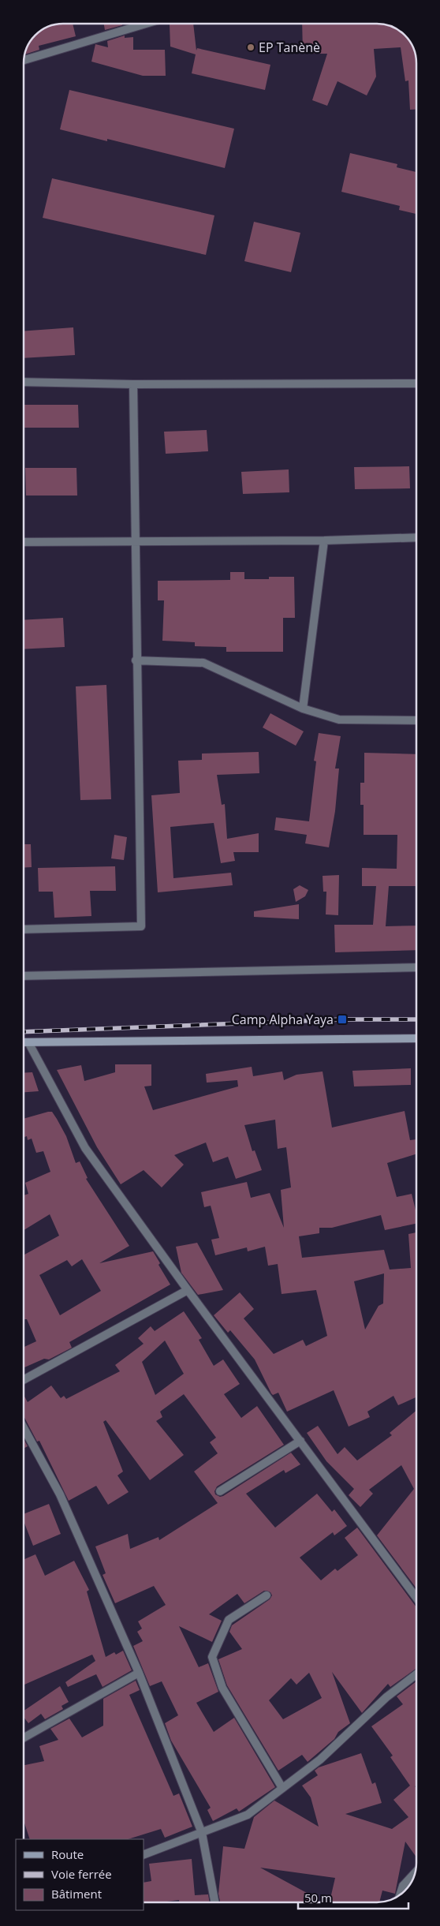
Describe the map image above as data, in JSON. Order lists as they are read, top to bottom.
{
  "places": {
    "other": ["EP Tanènè"],
    "transit": ["Camp Alpha Yaya"]
  },
  "legend": ["Route", "Voie ferrée", "Bâtiment"],
  "scale_bar": "50 m"
}
